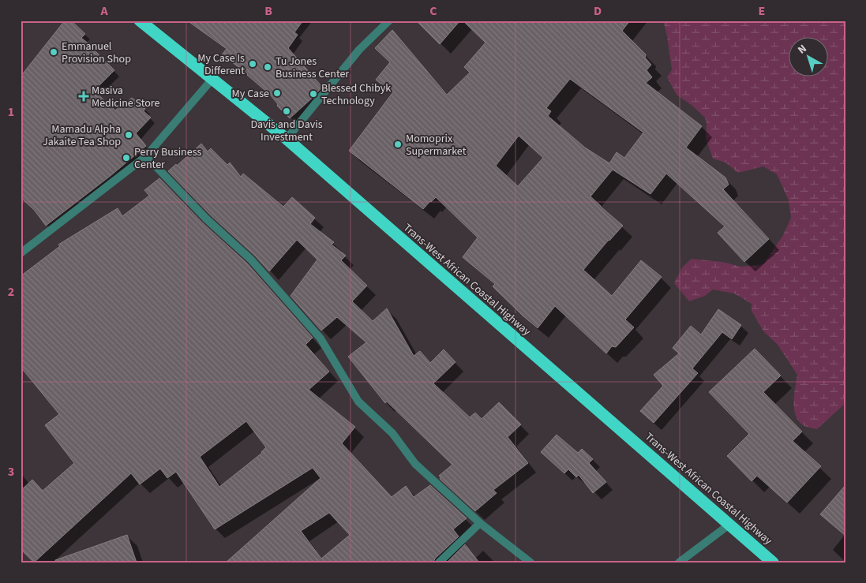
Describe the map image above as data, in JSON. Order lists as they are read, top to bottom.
{
  "streets": {
    "highway": ["Trans-West African Coastal Highway"]
  },
  "places": {
    "other": [
      "Emmanuel Provision Shop",
      "My Case Is Different",
      "Tu Jones Business Center",
      "My Case",
      "Blessed Chibyk Technology",
      "Davis and Davis Investment",
      "Mamadu Alpha Jakaite Tea Shop",
      "Momoprix Supermarket",
      "Perry Business Center"
    ],
    "health": ["Masiva Medicine Store"]
  },
  "north": "top left",
  "grid": {
    "columns": [
      "A",
      "B",
      "C",
      "D",
      "E"
    ],
    "rows": ["1", "2", "3"]
  }
}
